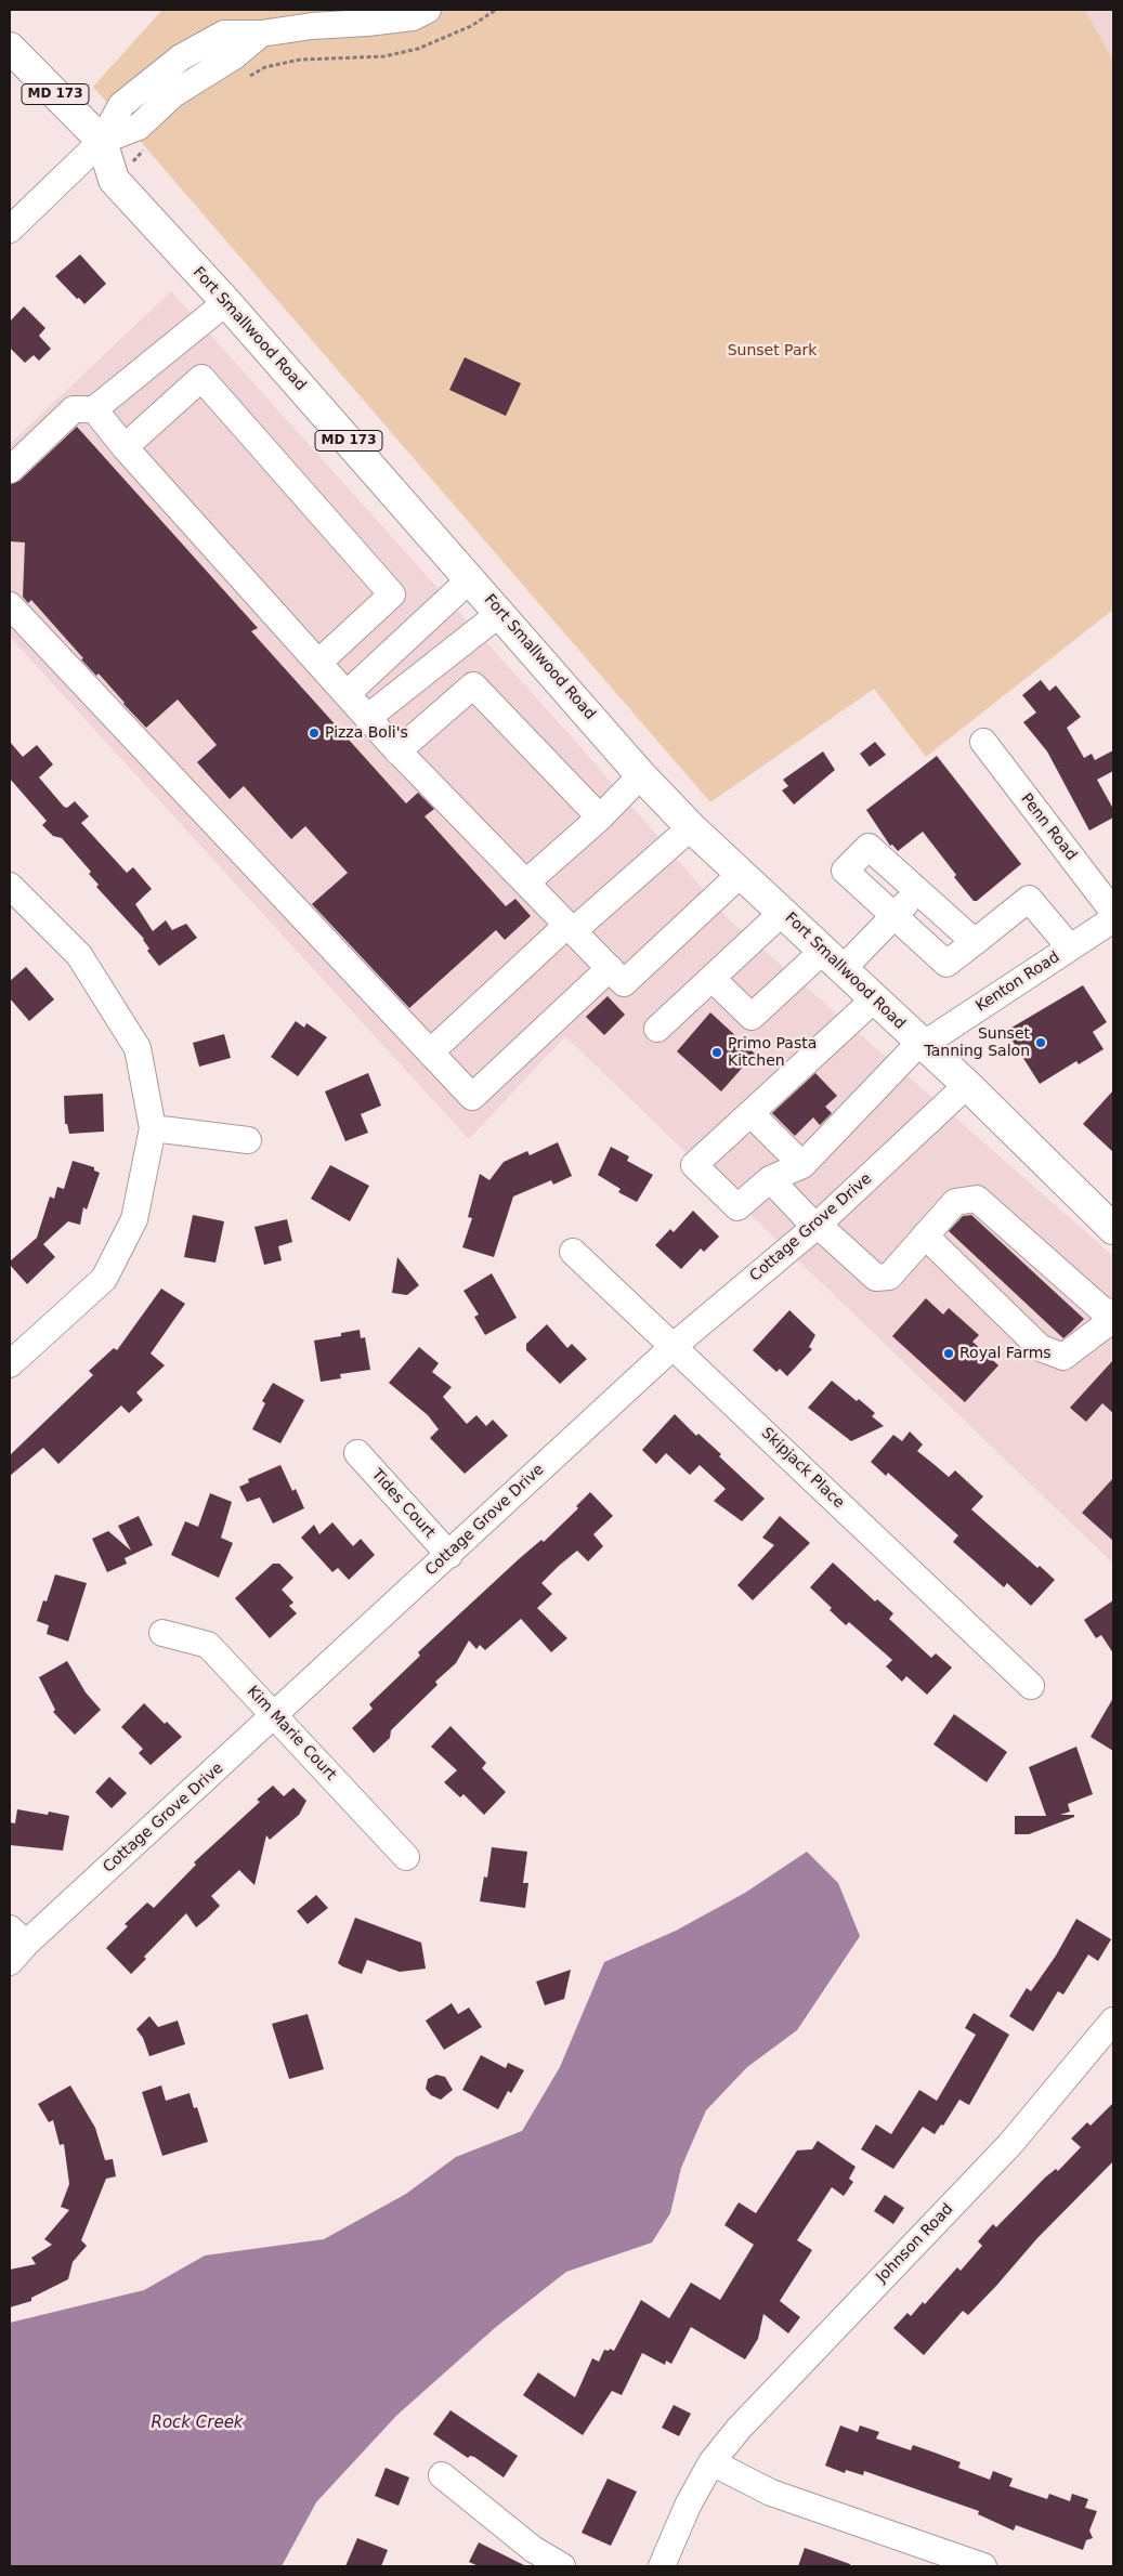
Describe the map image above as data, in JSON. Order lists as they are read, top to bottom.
{
  "streets": {
    "main road": ["MD 173", "Fort Smallwood Road"],
    "street": [
      "Penn Road",
      "Kenton Road",
      "Cottage Grove Drive",
      "Skipjack Place",
      "Tides Court",
      "Kim Marie Court",
      "Johnson Road"
    ]
  },
  "crossings": [
    ["Fort Smallwood Road", "Kenton Road"],
    ["Fort Smallwood Road", "Cottage Grove Drive"],
    ["Cottage Grove Drive", "Skipjack Place"],
    ["Cottage Grove Drive", "Tides Court"],
    ["Cottage Grove Drive", "Kim Marie Court"]
  ],
  "water": ["Rock Creek"],
  "parks": ["Sunset Park"],
  "places": [
    "Pizza Boli's",
    "Sunset Tanning Salon",
    "Primo Pasta Kitchen",
    "Royal Farms"
  ]
}
